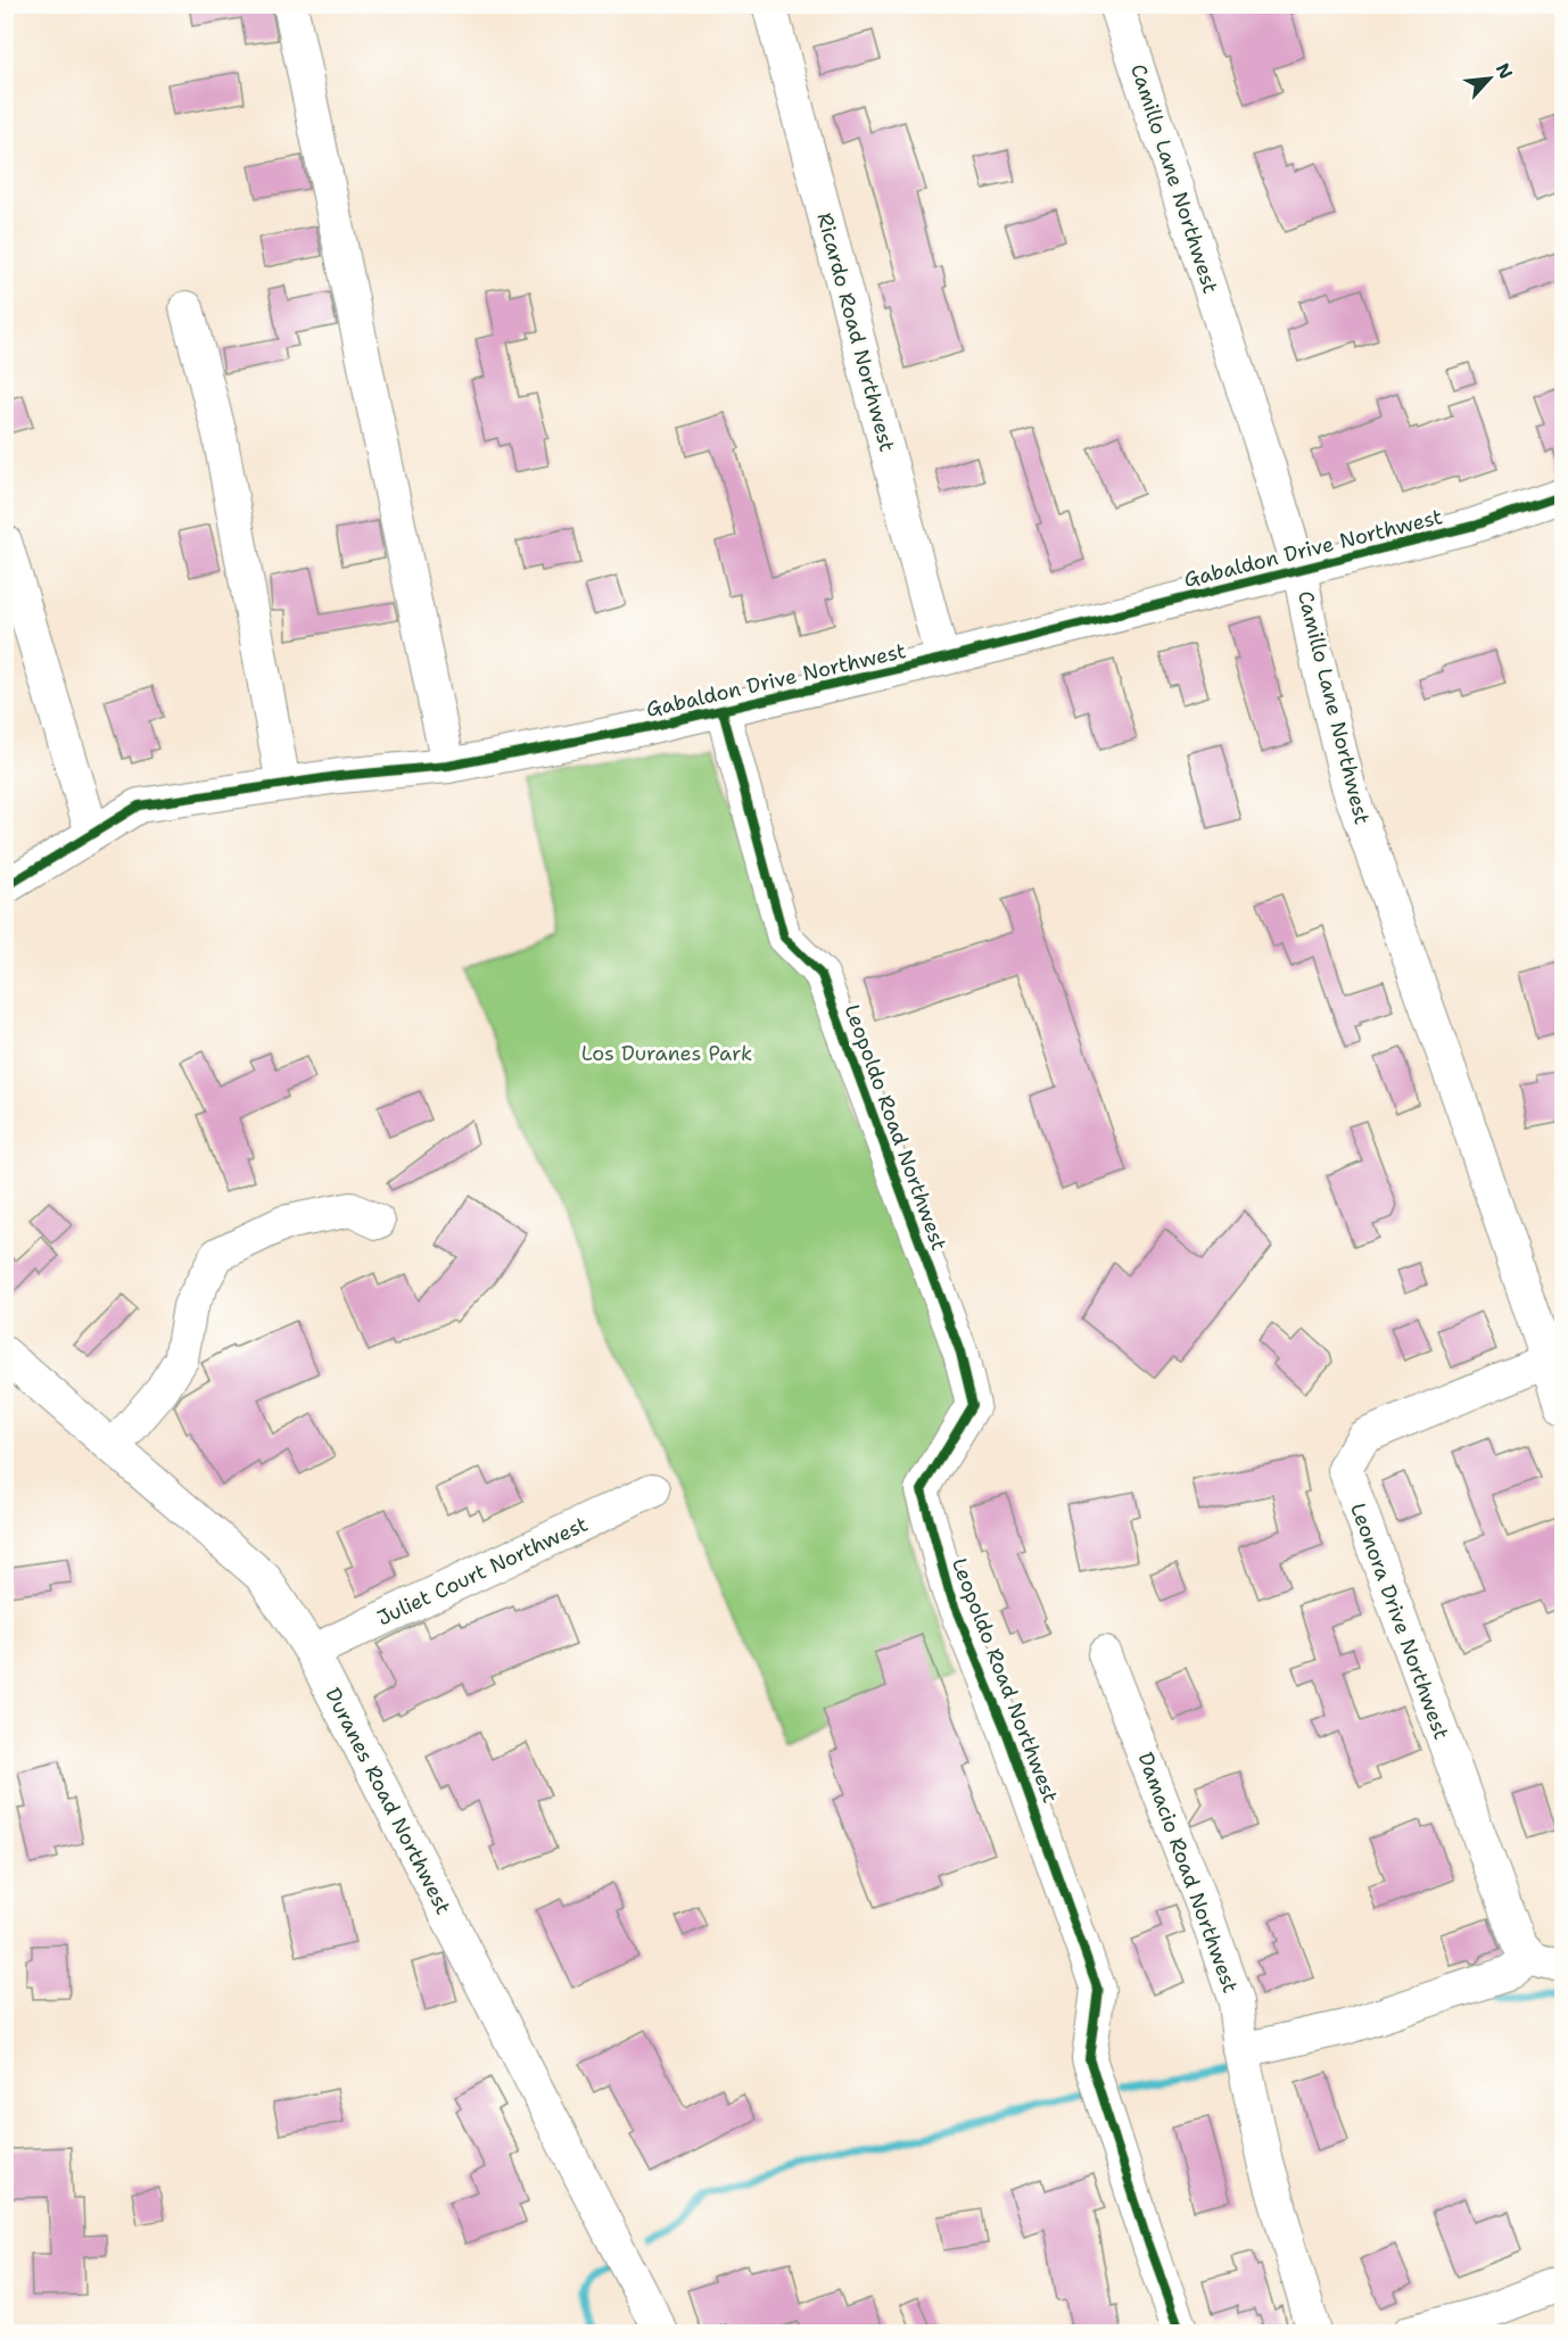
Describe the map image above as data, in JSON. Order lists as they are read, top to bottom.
{
  "streets": {
    "street": [
      "Camillo Lane Northwest",
      "Ricardo Road Northwest",
      "Gabaldon Drive Northwest",
      "Leopoldo Road Northwest",
      "Juliet Court Northwest",
      "Leonora Drive Northwest",
      "Duranes Road Northwest",
      "Damacio Road Northwest"
    ]
  },
  "crossings": [
    ["Camillo Lane Northwest", "Gabaldon Drive Northwest"],
    ["Camillo Lane Northwest", "Leonora Drive Northwest"],
    ["Ricardo Road Northwest", "Gabaldon Drive Northwest"],
    ["Gabaldon Drive Northwest", "Leopoldo Road Northwest"],
    ["Juliet Court Northwest", "Duranes Road Northwest"]
  ],
  "parks": ["Los Duranes Park"],
  "north": "top right"
}
